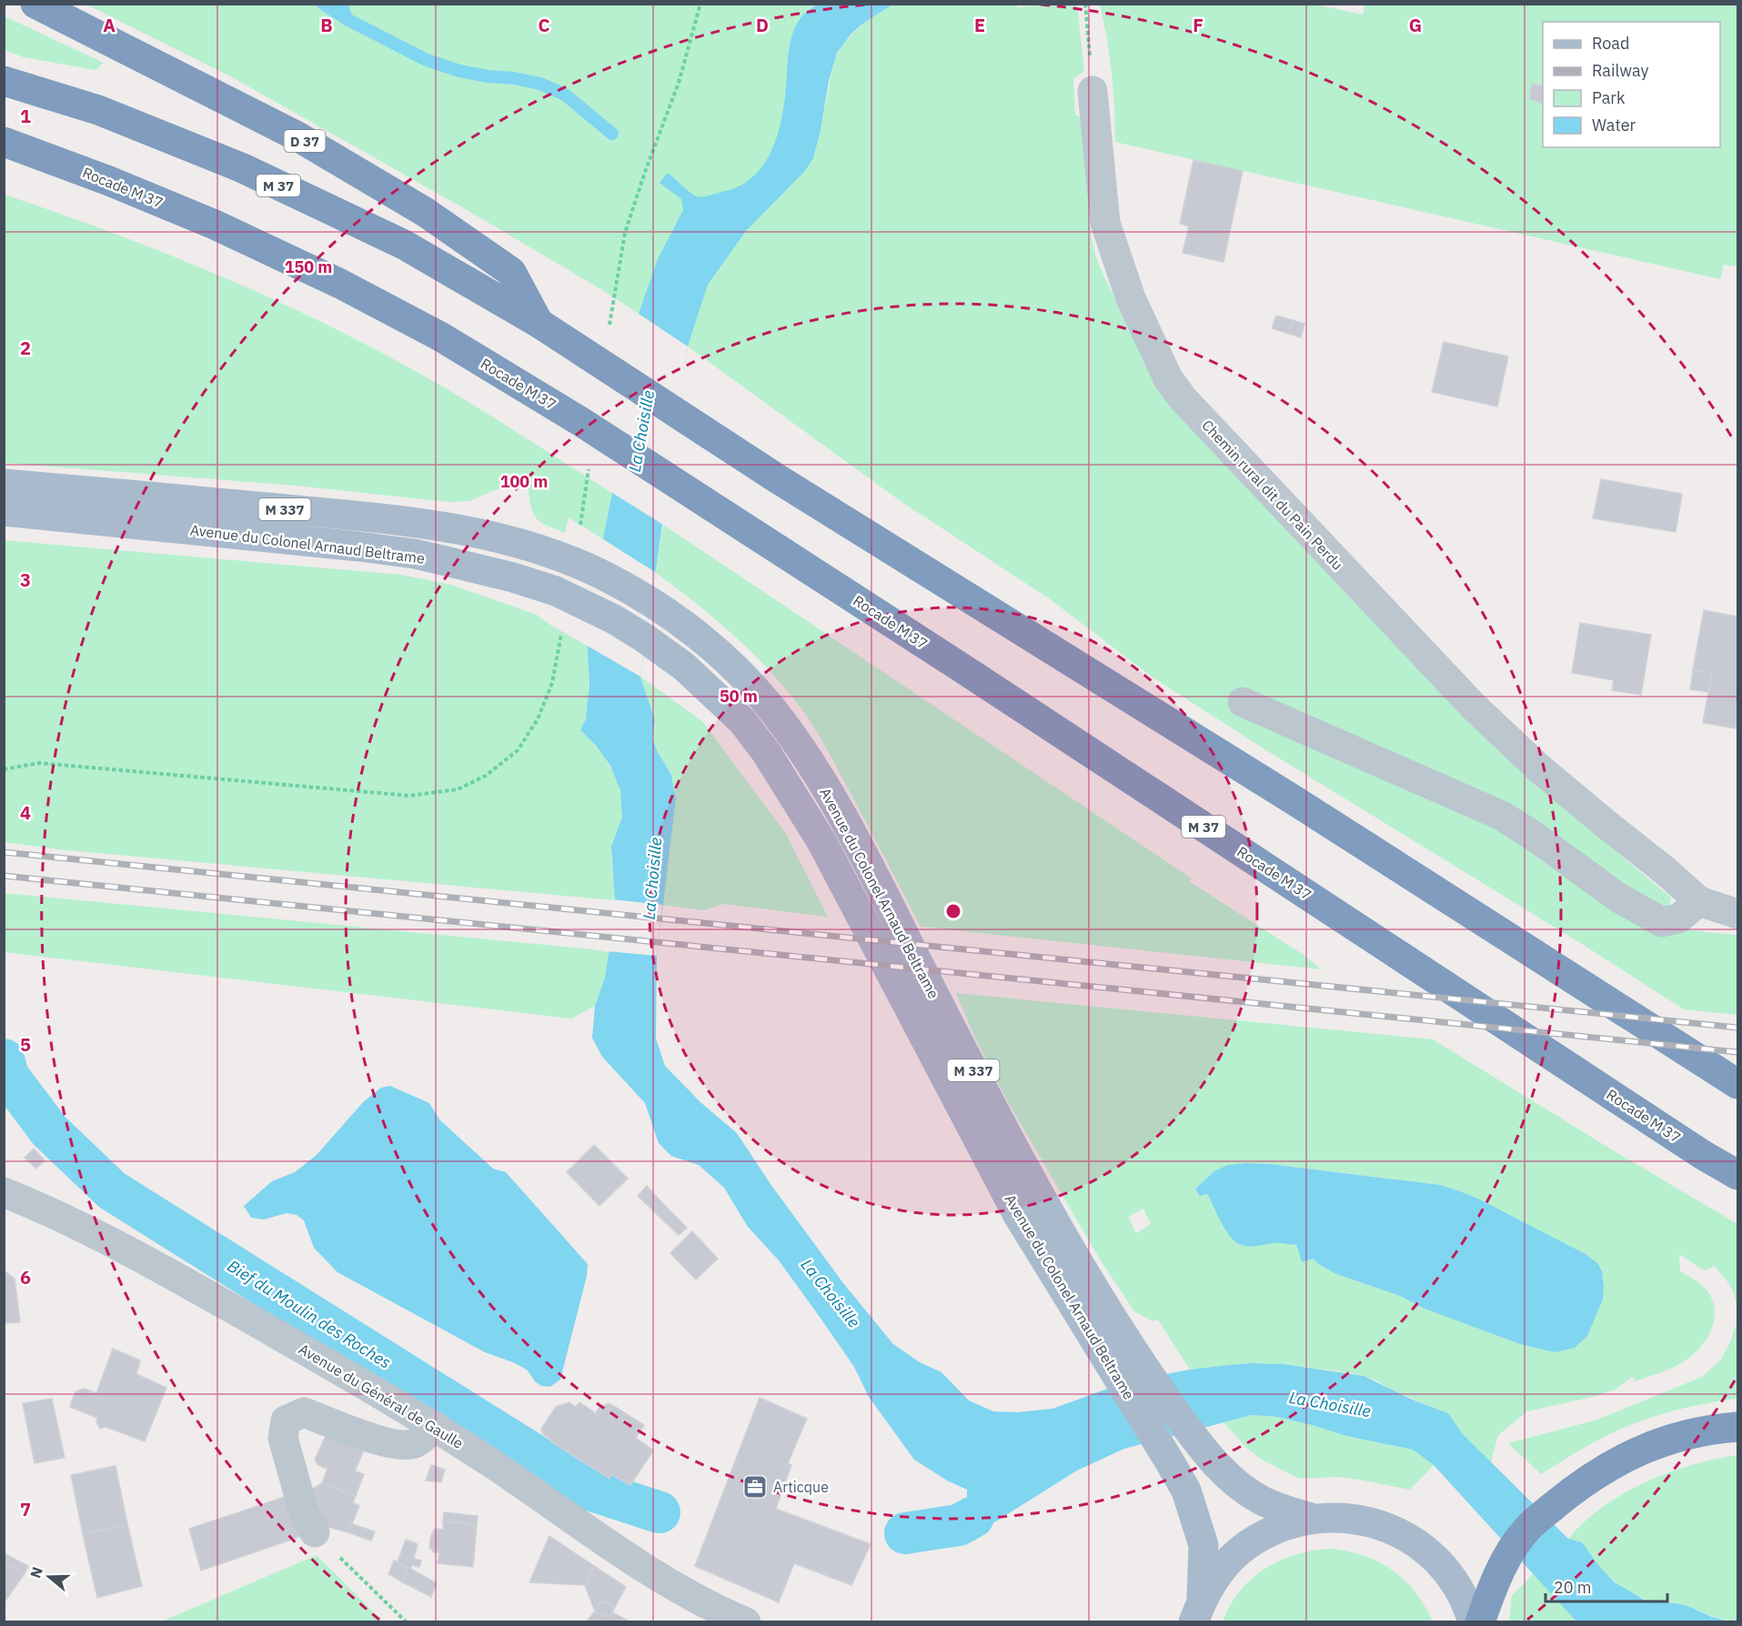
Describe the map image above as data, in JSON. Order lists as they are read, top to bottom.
{
  "streets": {
    "highway": ["D 37", "M 37", "Rocade M 37"],
    "main road": ["M 337", "Avenue du Colonel Arnaud Beltrame"],
    "street": ["Chemin rural dit du Pain Perdu", "Avenue du Général de Gaulle"]
  },
  "crossings": [
    ["D 37", "M 37"]
  ],
  "water": ["La Choisille", "Bief du Moulin des Roches"],
  "places": {
    "office": ["Articque"]
  },
  "legend": [
    "Road",
    "Railway",
    "Park",
    "Water"
  ],
  "scale_bar": "20 m",
  "north": "left",
  "grid": {
    "columns": [
      "A",
      "B",
      "C",
      "D",
      "E",
      "F",
      "G"
    ],
    "rows": [
      "1",
      "2",
      "3",
      "4",
      "5",
      "6",
      "7"
    ]
  },
  "rings": ["150 m", "100 m", "50 m"]
}
